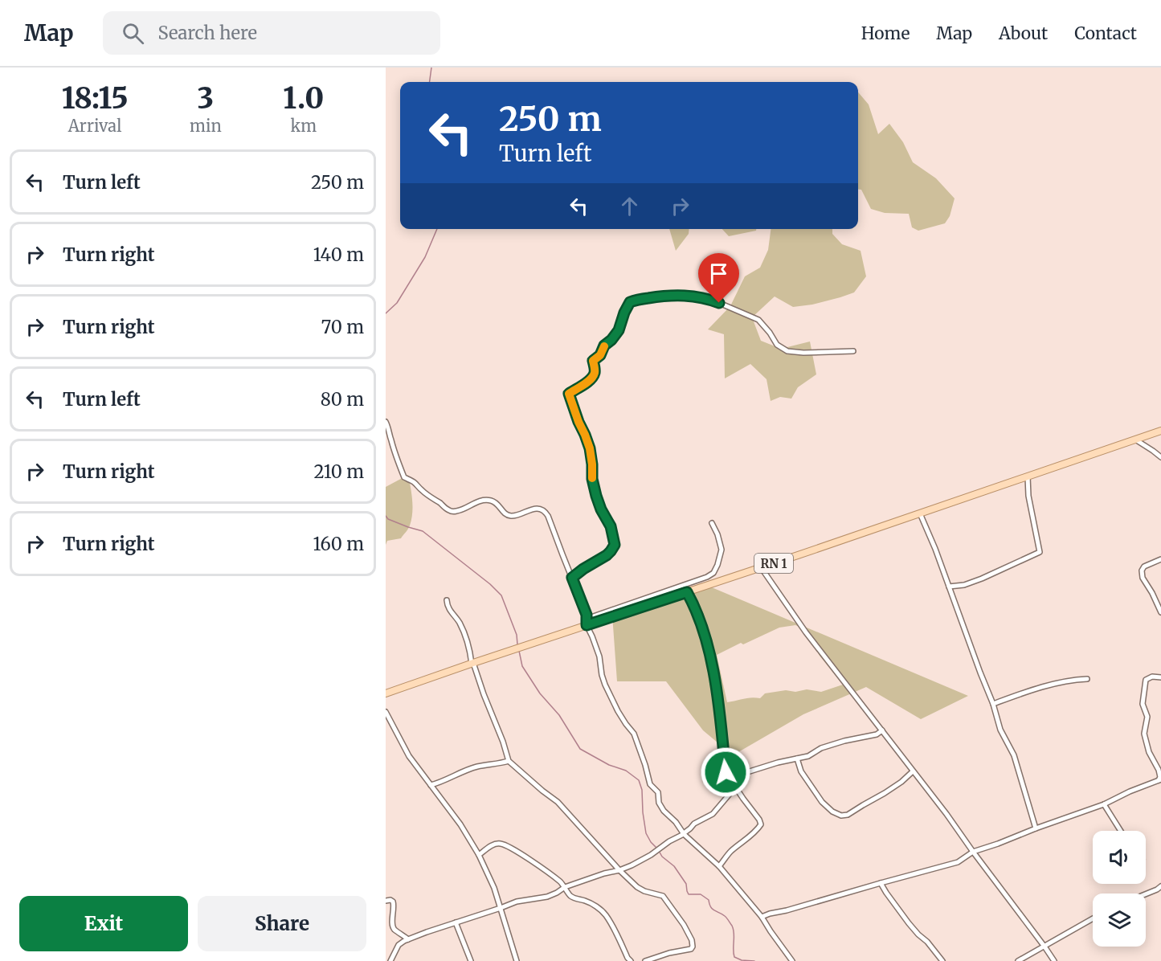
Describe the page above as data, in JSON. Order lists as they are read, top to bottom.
{
  "streets": {
    "main road": ["RN 1"]
  },
  "page": {
    "header": "Map",
    "search": "Search here",
    "nav": [
      "Home",
      "Map",
      "About",
      "Contact"
    ],
    "eta": [
      "18:15",
      "Arrival",
      "3",
      "min",
      "1.0",
      "km"
    ],
    "turn": ["250 m", "Turn left"],
    "list": [
      {
        "name": "Turn left",
        "value": "250 m"
      },
      {
        "name": "Turn right",
        "value": "140 m"
      },
      {
        "name": "Turn right",
        "value": "70 m"
      },
      {
        "name": "Turn left",
        "value": "80 m"
      },
      {
        "name": "Turn right",
        "value": "210 m"
      },
      {
        "name": "Turn right",
        "value": "160 m"
      }
    ],
    "buttons": ["Exit", "Share"]
  }
}
